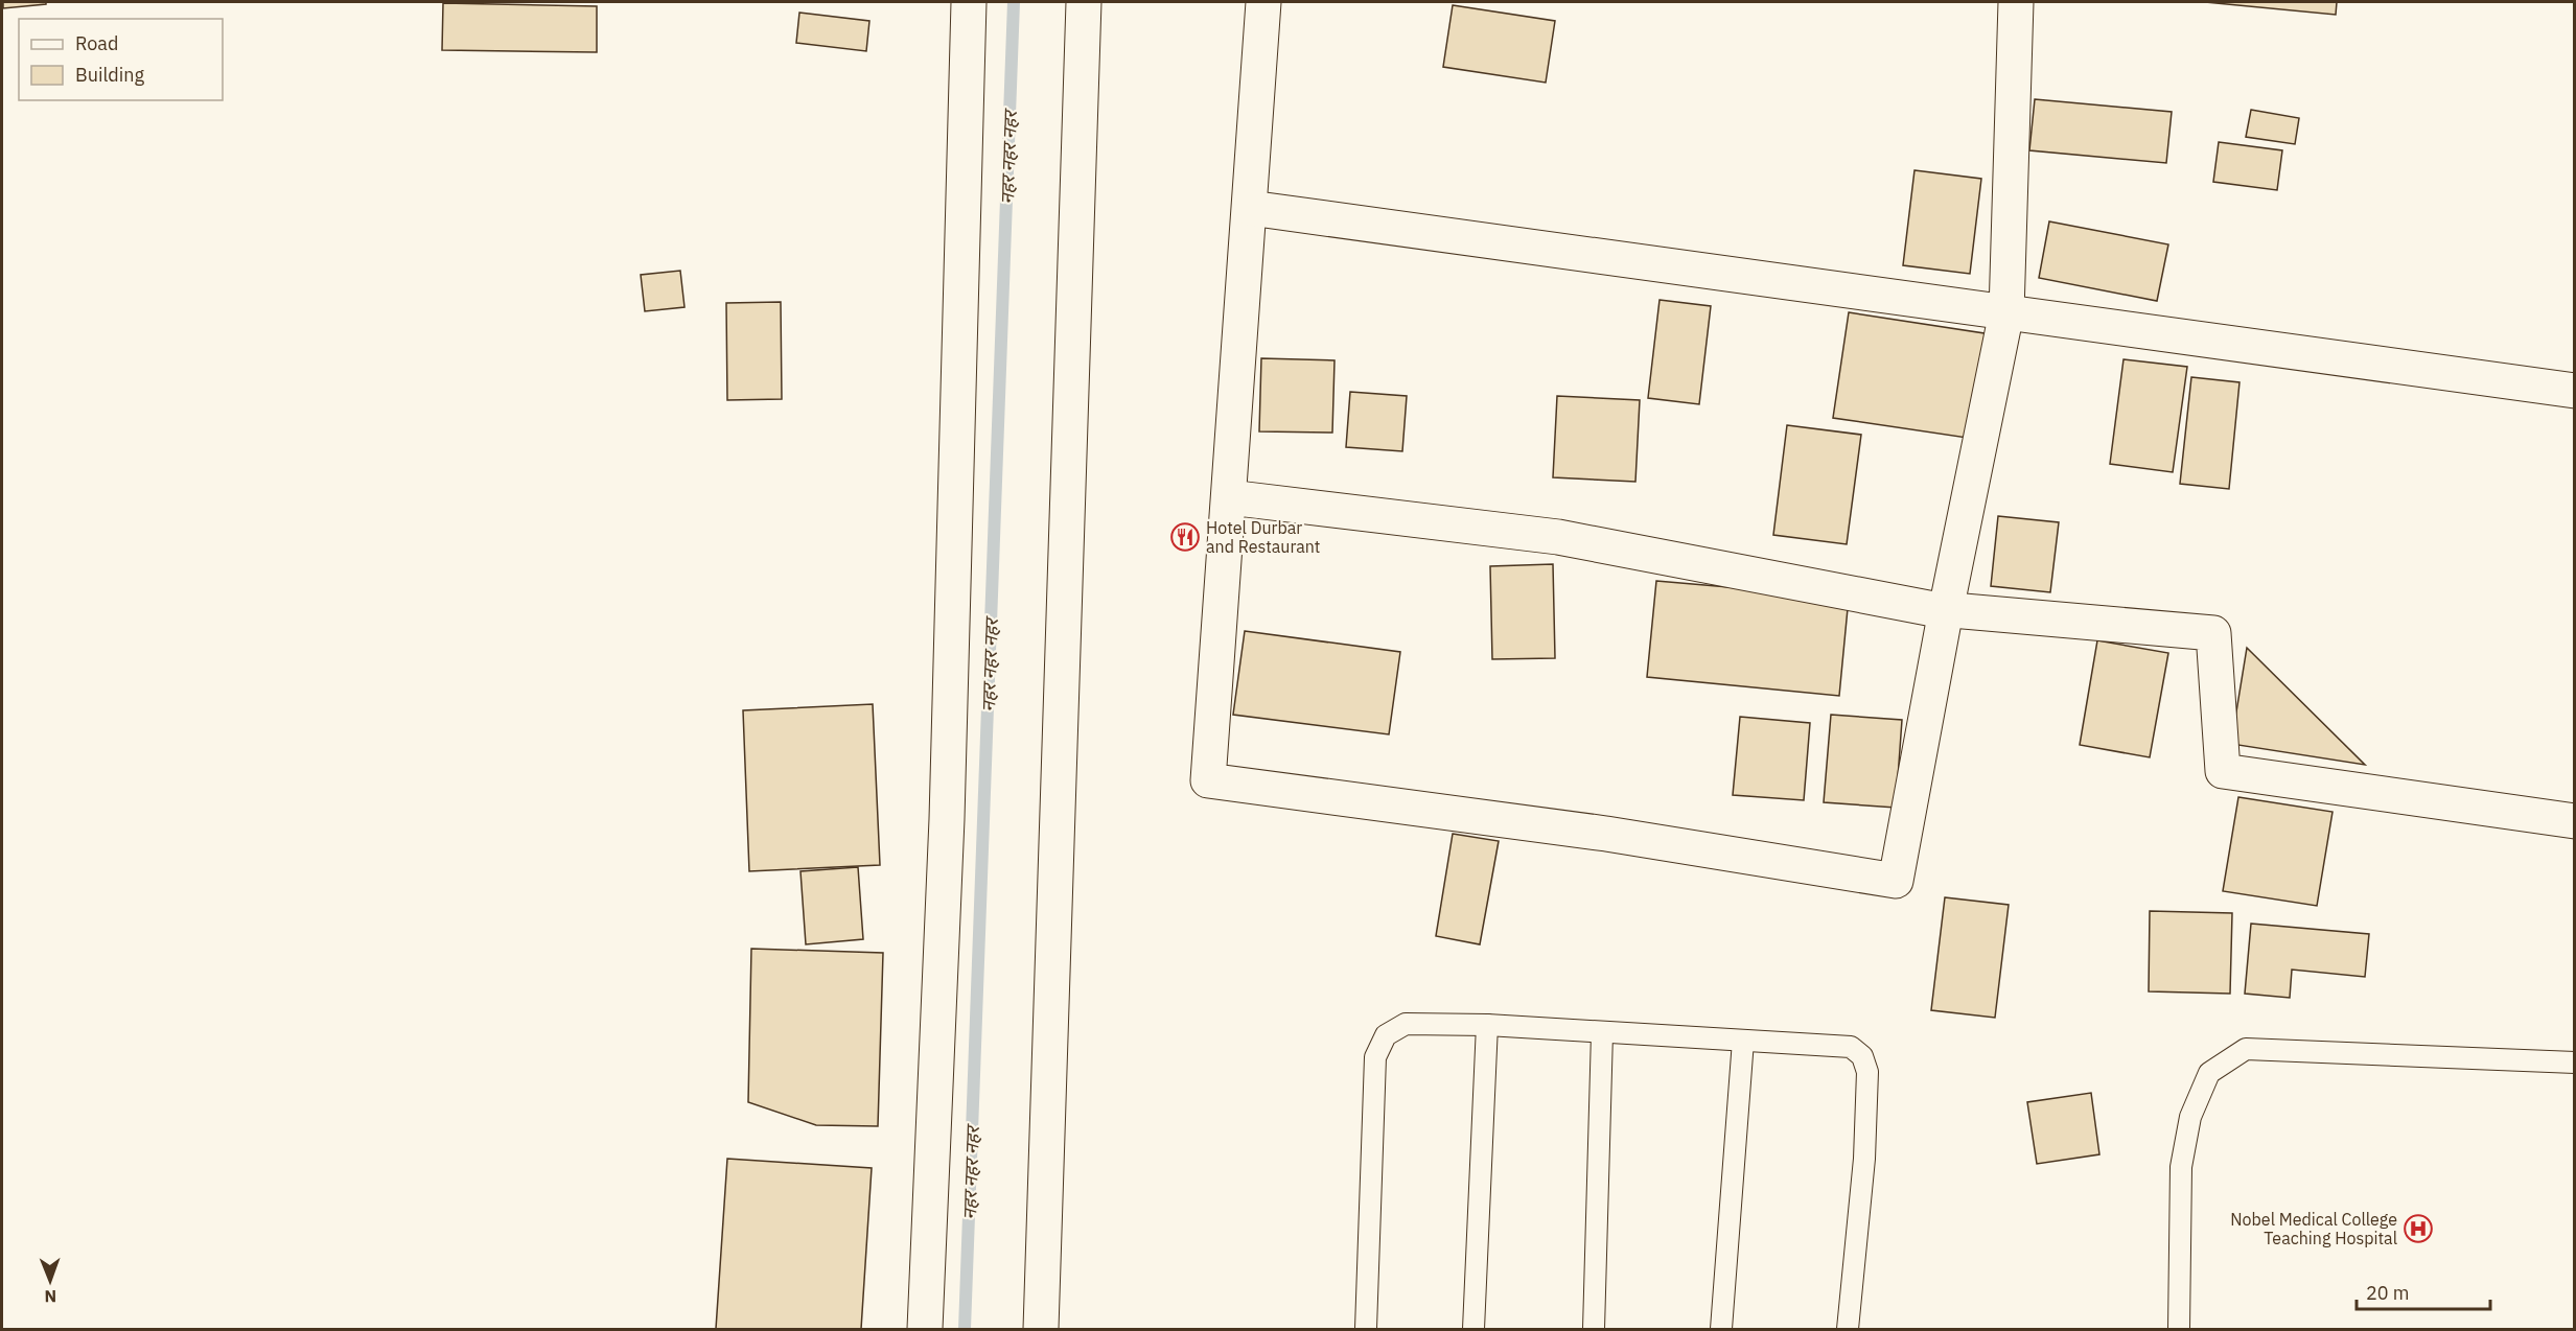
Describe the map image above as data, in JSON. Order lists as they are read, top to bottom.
{
  "water": ["नहर नहर नहर"],
  "places": {
    "restaurant": ["Hotel Durbar and Restaurant"],
    "hospital": ["Nobel Medical College Teaching Hospital"]
  },
  "legend": ["Road", "Building"],
  "scale_bar": "20 m",
  "north": "bottom"
}
